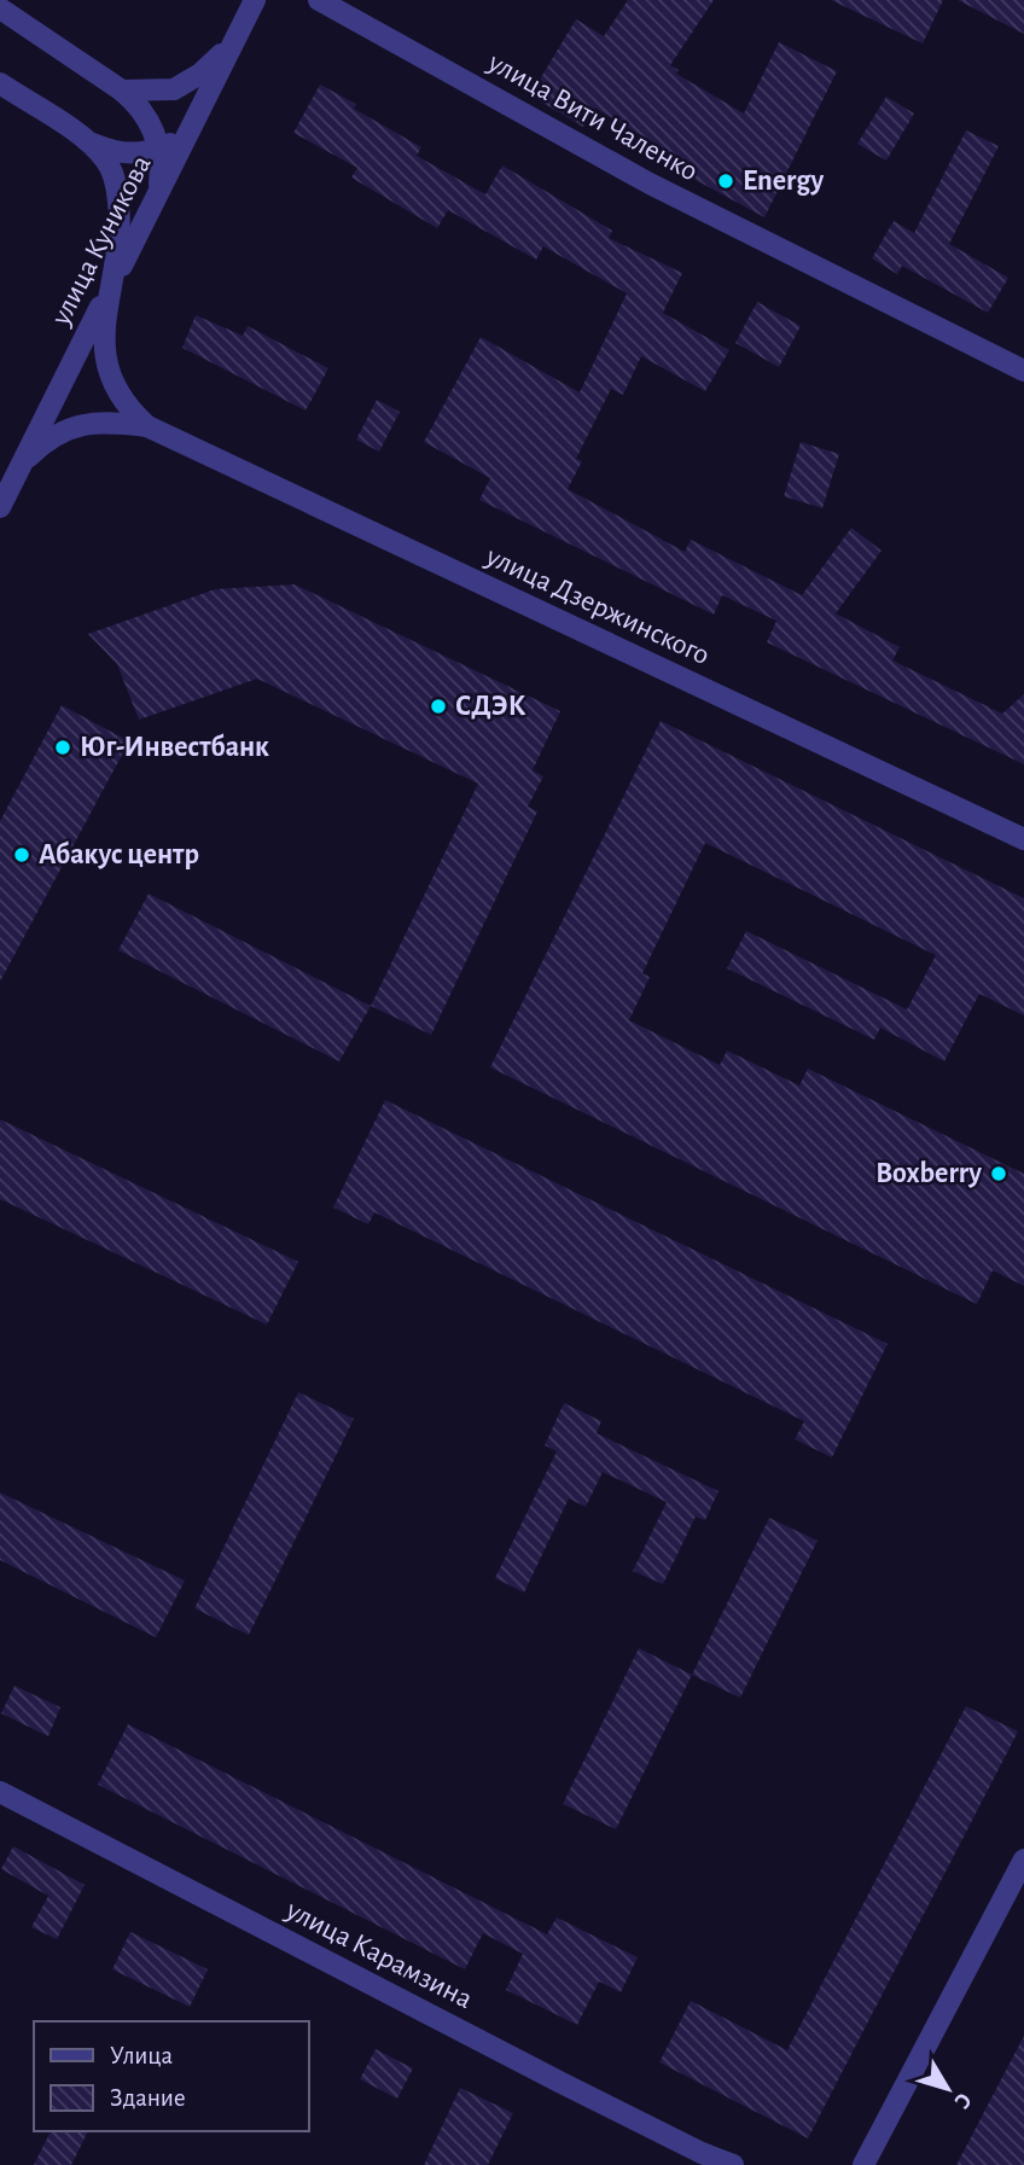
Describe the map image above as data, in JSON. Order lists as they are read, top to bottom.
{
  "streets": {
    "street": [
      "улица Вити Чаленко",
      "улица Куникова",
      "улица Дзержинского",
      "улица Карамзина"
    ]
  },
  "places": [
    "Energy",
    "СДЭК",
    "Юг-Инвестбанк",
    "Абакус центр",
    "Boxberry"
  ],
  "legend": ["Улица", "Здание"],
  "north": "bottom right"
}
